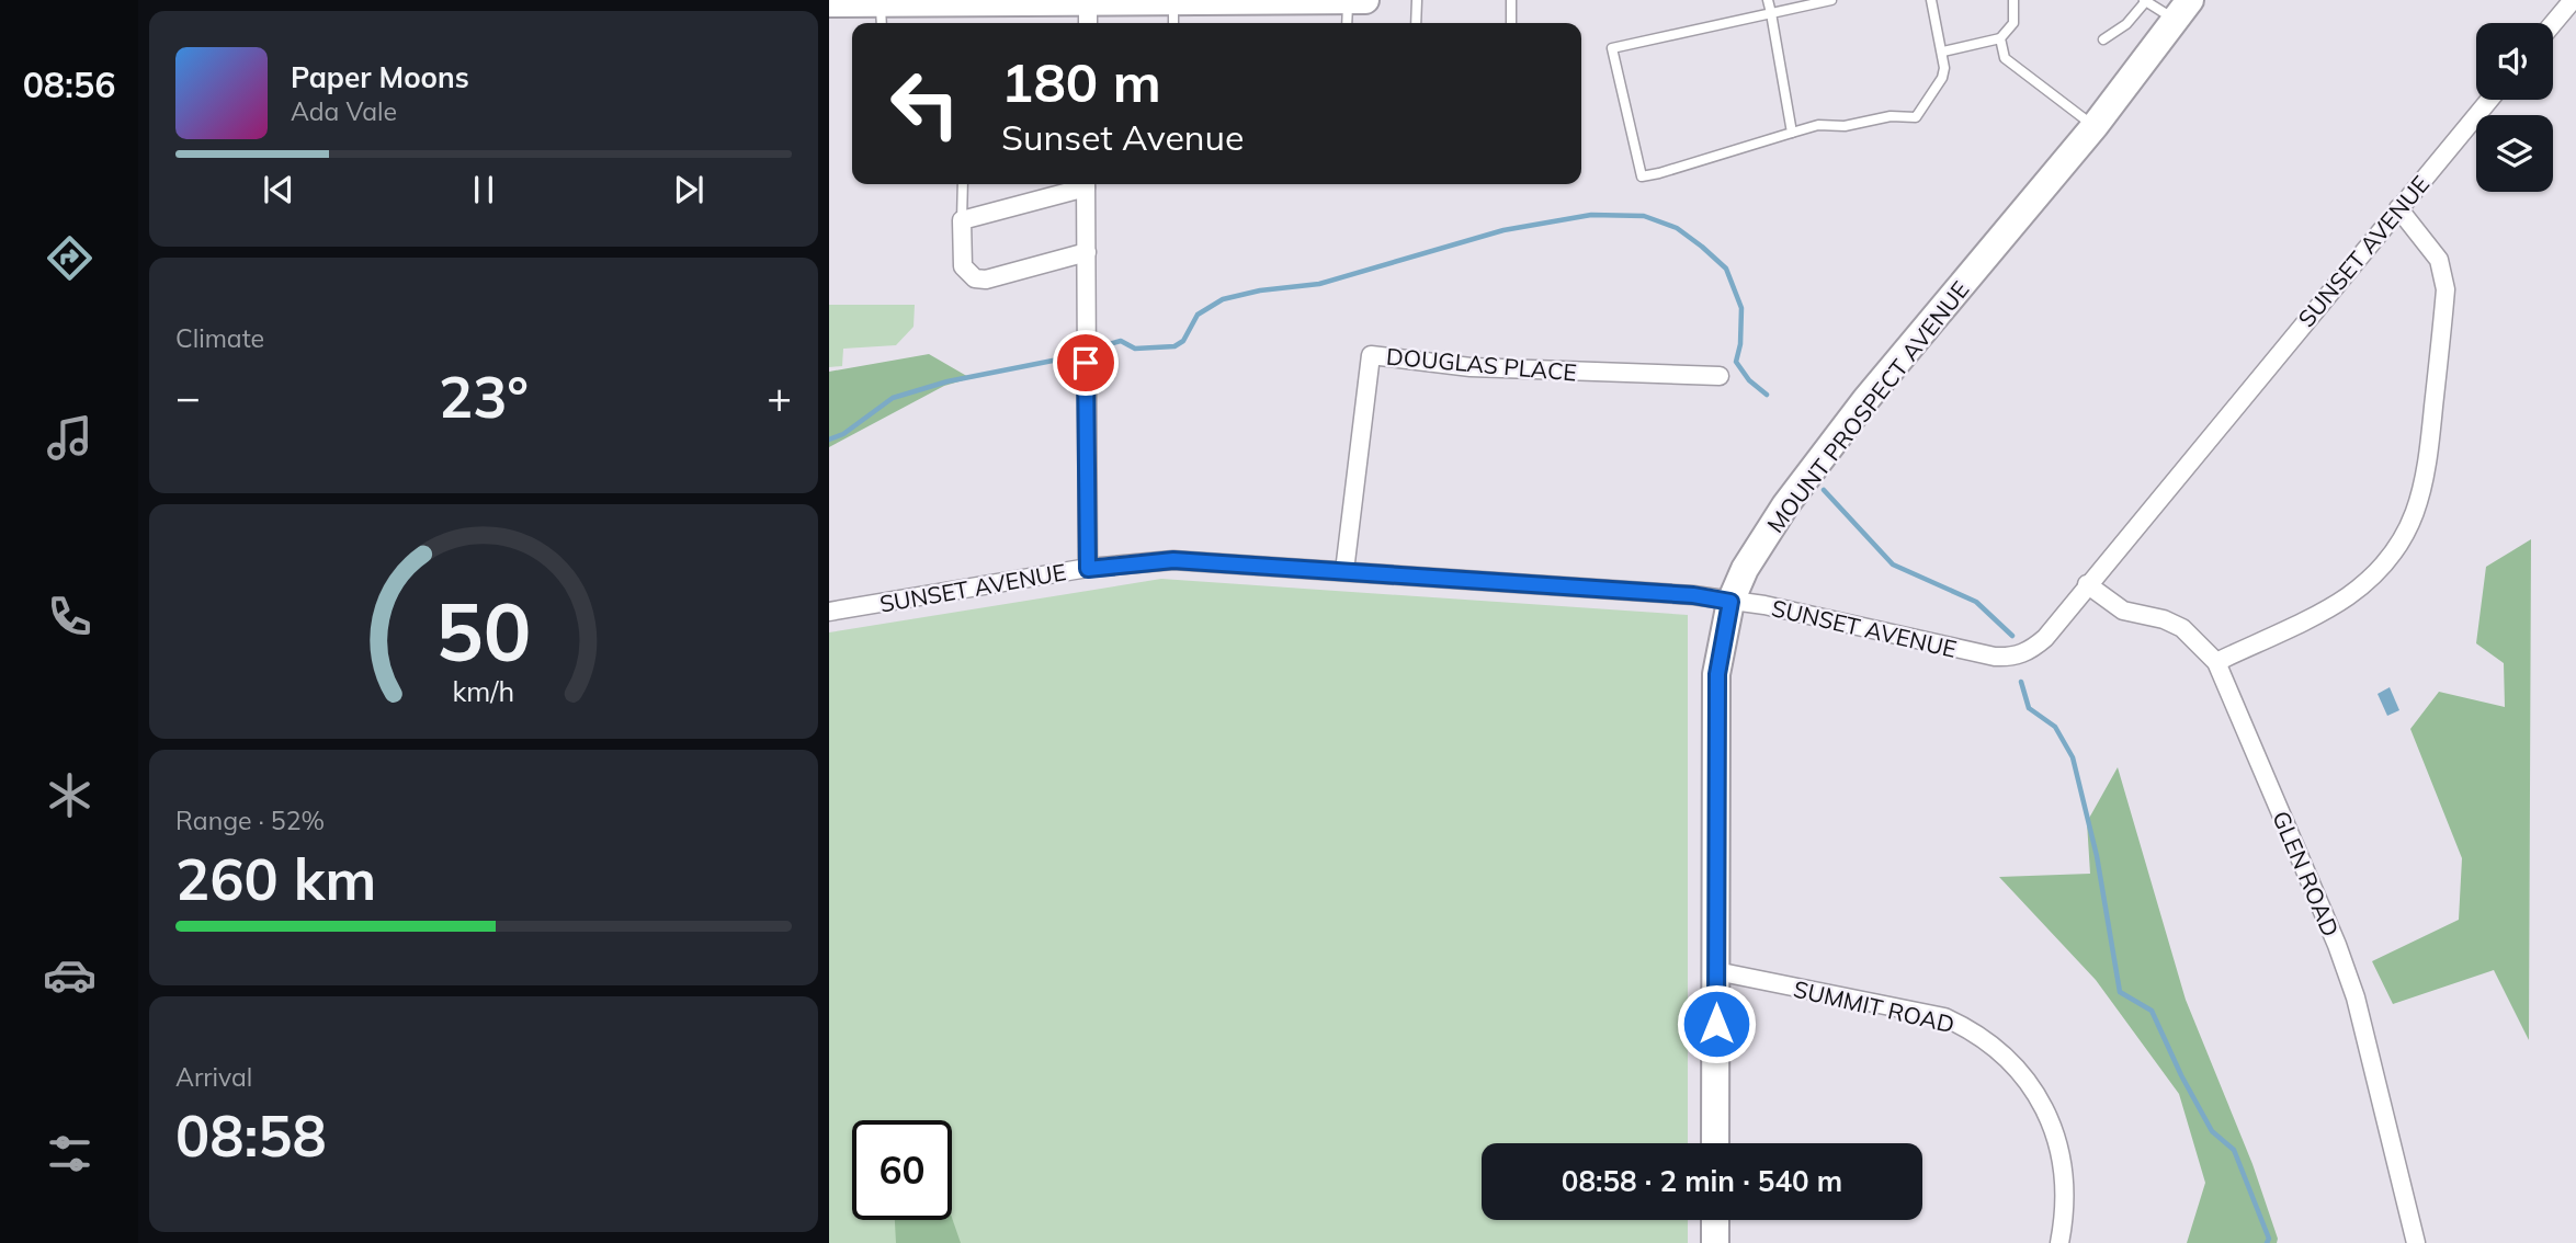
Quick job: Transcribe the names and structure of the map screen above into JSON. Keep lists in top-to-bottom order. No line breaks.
{"streets":{"main road":["MOUNT PROSPECT AVENUE"],"street":["SUNSET AVENUE","DOUGLAS PLACE","GLEN ROAD","SUMMIT ROAD"]},"crossings":[["SUNSET AVENUE","DOUGLAS PLACE"],["SUNSET AVENUE","MOUNT PROSPECT AVENUE"],["SUNSET AVENUE","GLEN ROAD"],["MOUNT PROSPECT AVENUE","SUMMIT ROAD"]],"page":{"tabs":"08:56","turn":["180 m","Sunset Avenue"],"song":["Paper Moons","Ada Vale"],"tile":["Climate",["Range · 52%","260 km"],["Arrival","08:58"]],"heat":["−","23°","+"],"limit":"60","trip":"08:58 · 2 min · 540 m","gauge":["50","km/h"]}}
